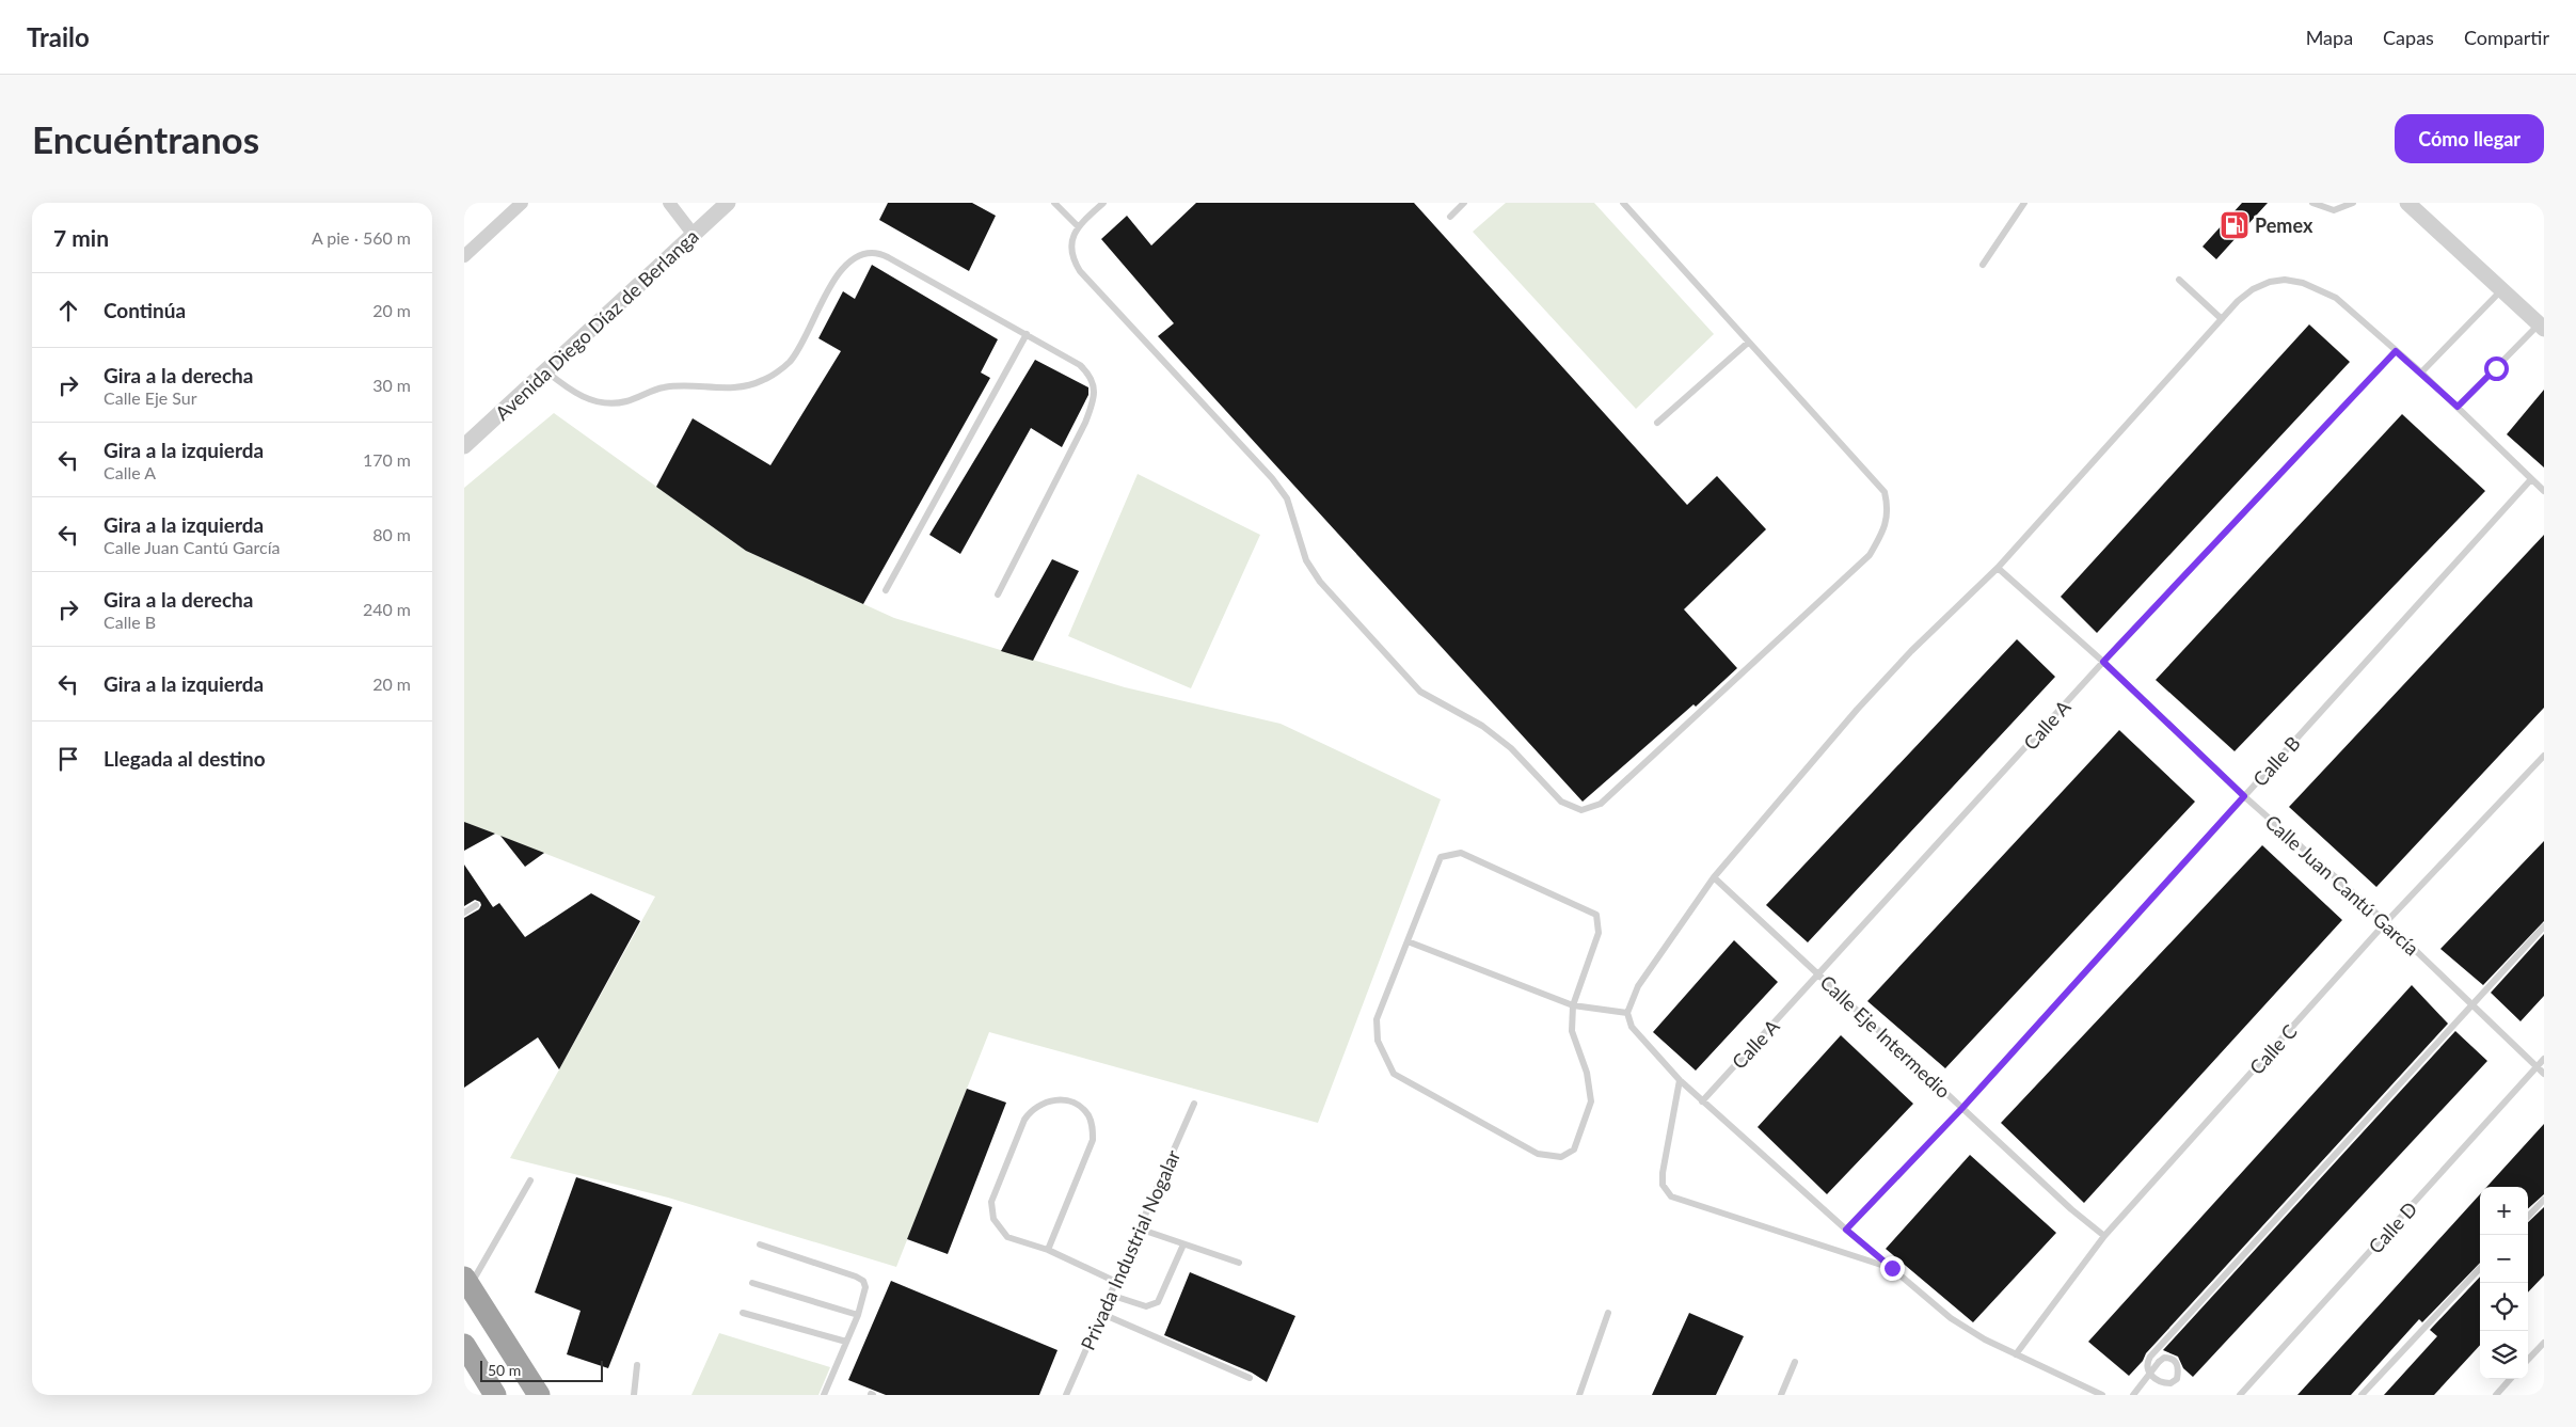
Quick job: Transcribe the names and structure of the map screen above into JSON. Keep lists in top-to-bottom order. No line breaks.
{"streets":{"street":["Avenida Diego Díaz de Berlanga"],"lane":["Calle A","Calle B","Calle Juan Cantú García","Calle Eje Intermedio","Calle C","Calle D","Privada Industrial Nogalar"]},"crossings":[["Calle A","Calle Juan Cantú García"],["Calle A","Calle Eje Intermedio"],["Calle B","Calle Juan Cantú García"],["Calle B","Calle Eje Intermedio"],["Calle Juan Cantú García","Calle C"],["Calle Juan Cantú García","Calle D"],["Calle Eje Intermedio","Calle C"]],"places":{"fuel station":["Pemex"]},"scale_bar":"50 m","page":{"header":"Trailo","nav":["Mapa","Capas","Compartir"],"buttons":"Cómo llegar","title":"Encuéntranos","heading":["7 min","A pie · 560 m"],"list":[["Continúa","20 m"],["Gira a la derecha","Calle Eje Sur","30 m"],["Gira a la izquierda","Calle A","170 m"],["Gira a la izquierda","Calle Juan Cantú García","80 m"],["Gira a la derecha","Calle B","240 m"],["Gira a la izquierda","20 m"],"Llegada al destino"],"map_buttons":["+","−"],"scale":"50 m"}}
